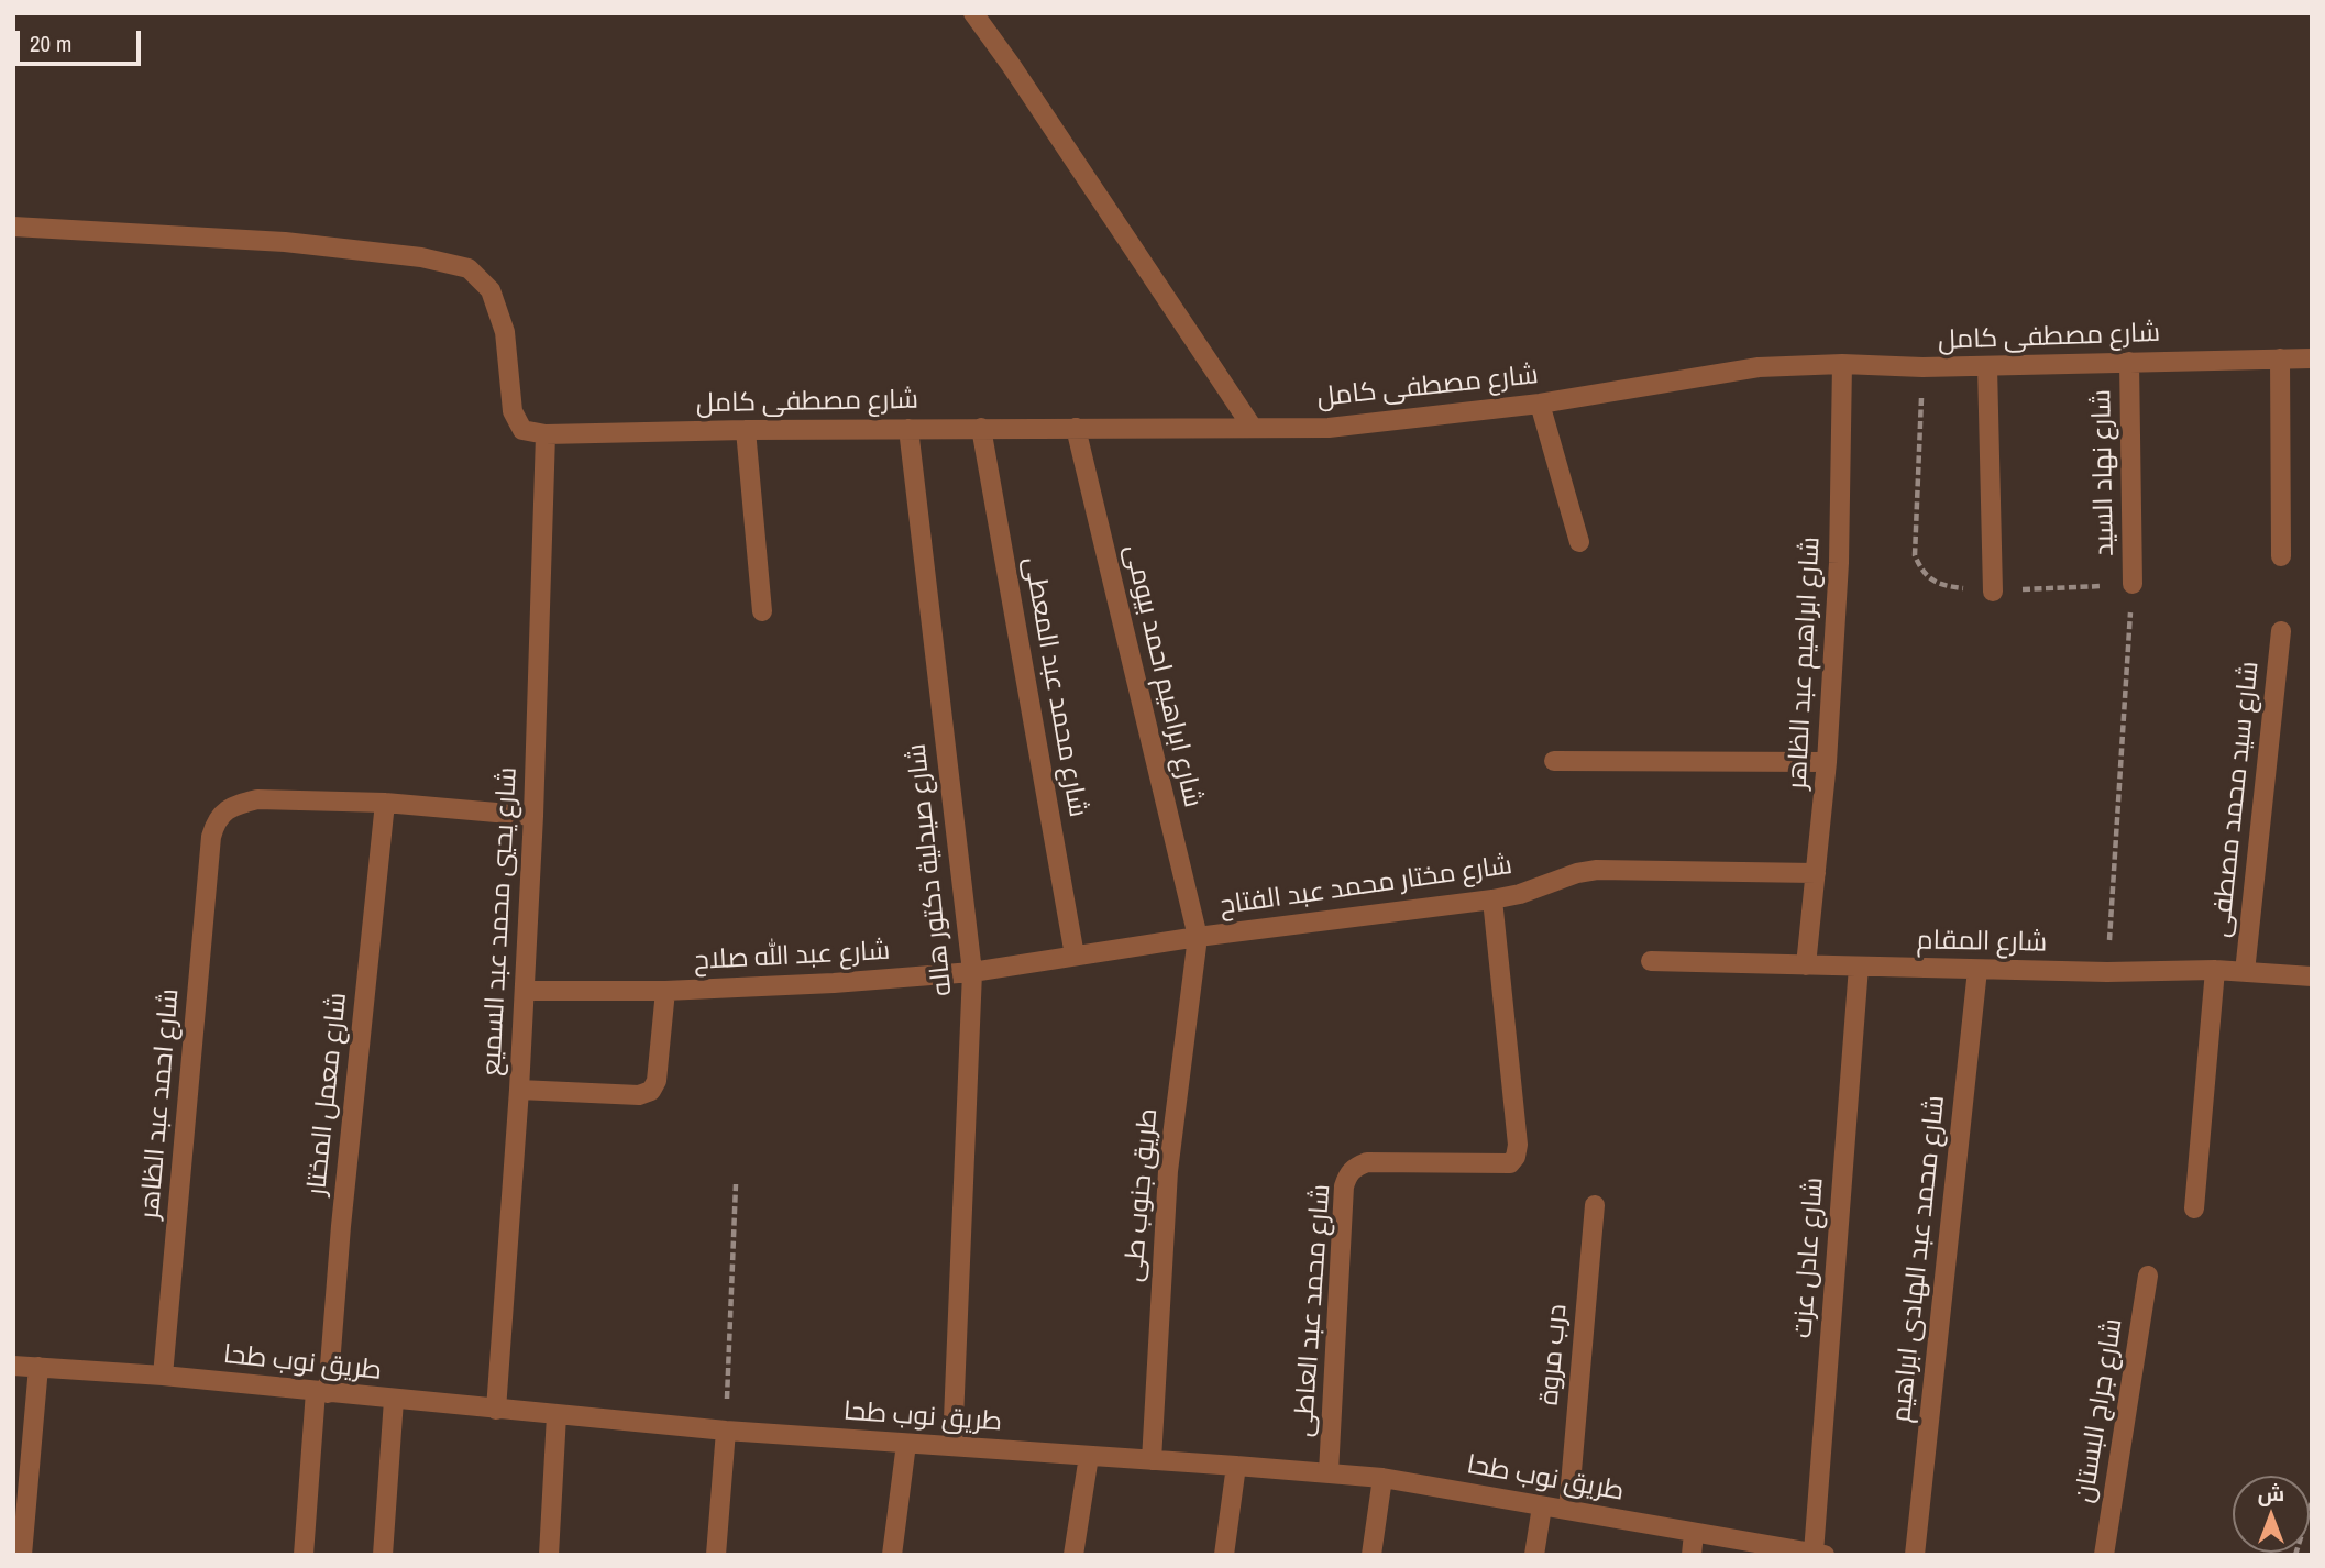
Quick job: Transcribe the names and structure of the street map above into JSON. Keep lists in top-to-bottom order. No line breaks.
{"streets":{"street":["شارع مصطفى كامل","شارع نهاد السيد","شارع ابراهيم عبد الظاهر","شارع ابراهيم احمد بيومى","شارع محمد عبد المعطى","شارع سيد محمد مصطفى","شارع صيدلية دكتور هاله","شارع مختار محمد عبد الفتاح","شارع يحيي محمد عبد السميع","شارع المقام","شارع عبد الله صلاح","شارع معمل المختار","شارع احمد عبد الظاهر","طريق جنوب طى","شارع عادل عزت","شارع محمد عبد الهادى ابراهيم","شارع محمد عبد العاطى","درب مروة","طريق نوب طحا","شارع جراج البستان"]},"crossings":[["شارع مصطفى كامل","شارع نهاد السيد"],["شارع مصطفى كامل","شارع ابراهيم عبد الظاهر"],["شارع مصطفى كامل","شارع ابراهيم احمد بيومى"],["شارع مصطفى كامل","شارع محمد عبد المعطى"],["شارع مصطفى كامل","شارع صيدلية دكتور هاله"],["شارع مصطفى كامل","شارع يحيي محمد عبد السميع"],["شارع ابراهيم عبد الظاهر","شارع مختار محمد عبد الفتاح"],["شارع ابراهيم عبد الظاهر","شارع المقام"],["شارع ابراهيم احمد بيومى","شارع مختار محمد عبد الفتاح"],["شارع ابراهيم احمد بيومى","شارع عبد الله صلاح"],["شارع ابراهيم احمد بيومى","طريق جنوب طى"],["شارع محمد عبد المعطى","شارع عبد الله صلاح"],["شارع سيد محمد مصطفى","شارع المقام"],["شارع صيدلية دكتور هاله","شارع عبد الله صلاح"],["شارع صيدلية دكتور هاله","طريق نوب طحا"],["شارع مختار محمد عبد الفتاح","شارع عبد الله صلاح"],["شارع مختار محمد عبد الفتاح","طريق جنوب طى"],["شارع مختار محمد عبد الفتاح","شارع محمد عبد العاطى"],["شارع يحيي محمد عبد السميع","شارع عبد الله صلاح"],["شارع يحيي محمد عبد السميع","طريق نوب طحا"],["شارع المقام","شارع عادل عزت"],["شارع المقام","شارع محمد عبد الهادى ابراهيم"],["شارع عبد الله صلاح","طريق جنوب طى"],["شارع معمل المختار","شارع احمد عبد الظاهر"],["شارع معمل المختار","طريق نوب طحا"],["شارع احمد عبد الظاهر","طريق نوب طحا"],["طريق جنوب طى","طريق نوب طحا"],["شارع عادل عزت","طريق نوب طحا"],["شارع محمد عبد العاطى","طريق نوب طحا"],["درب مروة","طريق نوب طحا"]],"scale_bar":"20 m","north":"top"}
